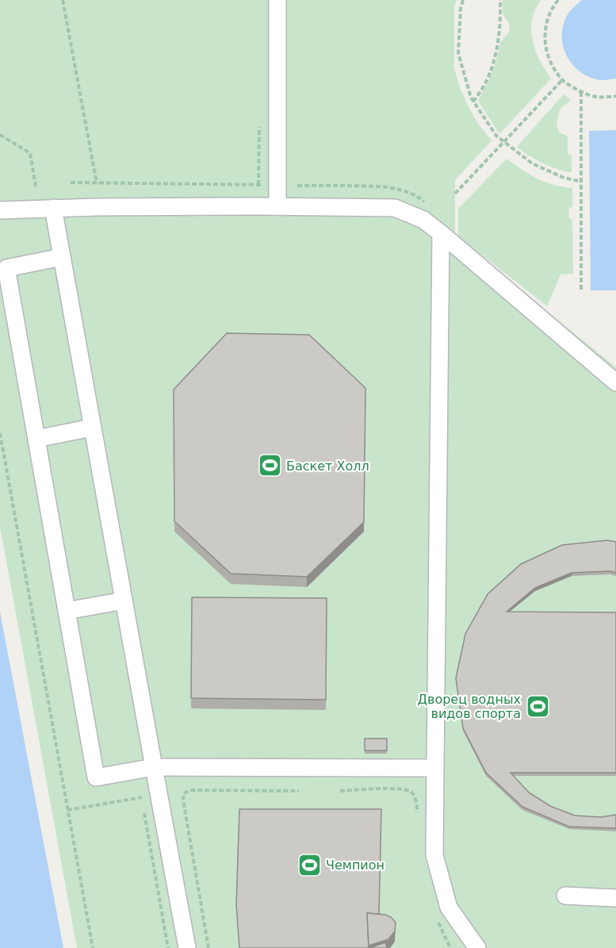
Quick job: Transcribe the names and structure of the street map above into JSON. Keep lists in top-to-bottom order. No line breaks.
{"places":{"sports":["Баскет Холл","Дворец водных видов спорта","Чемпион"]}}
